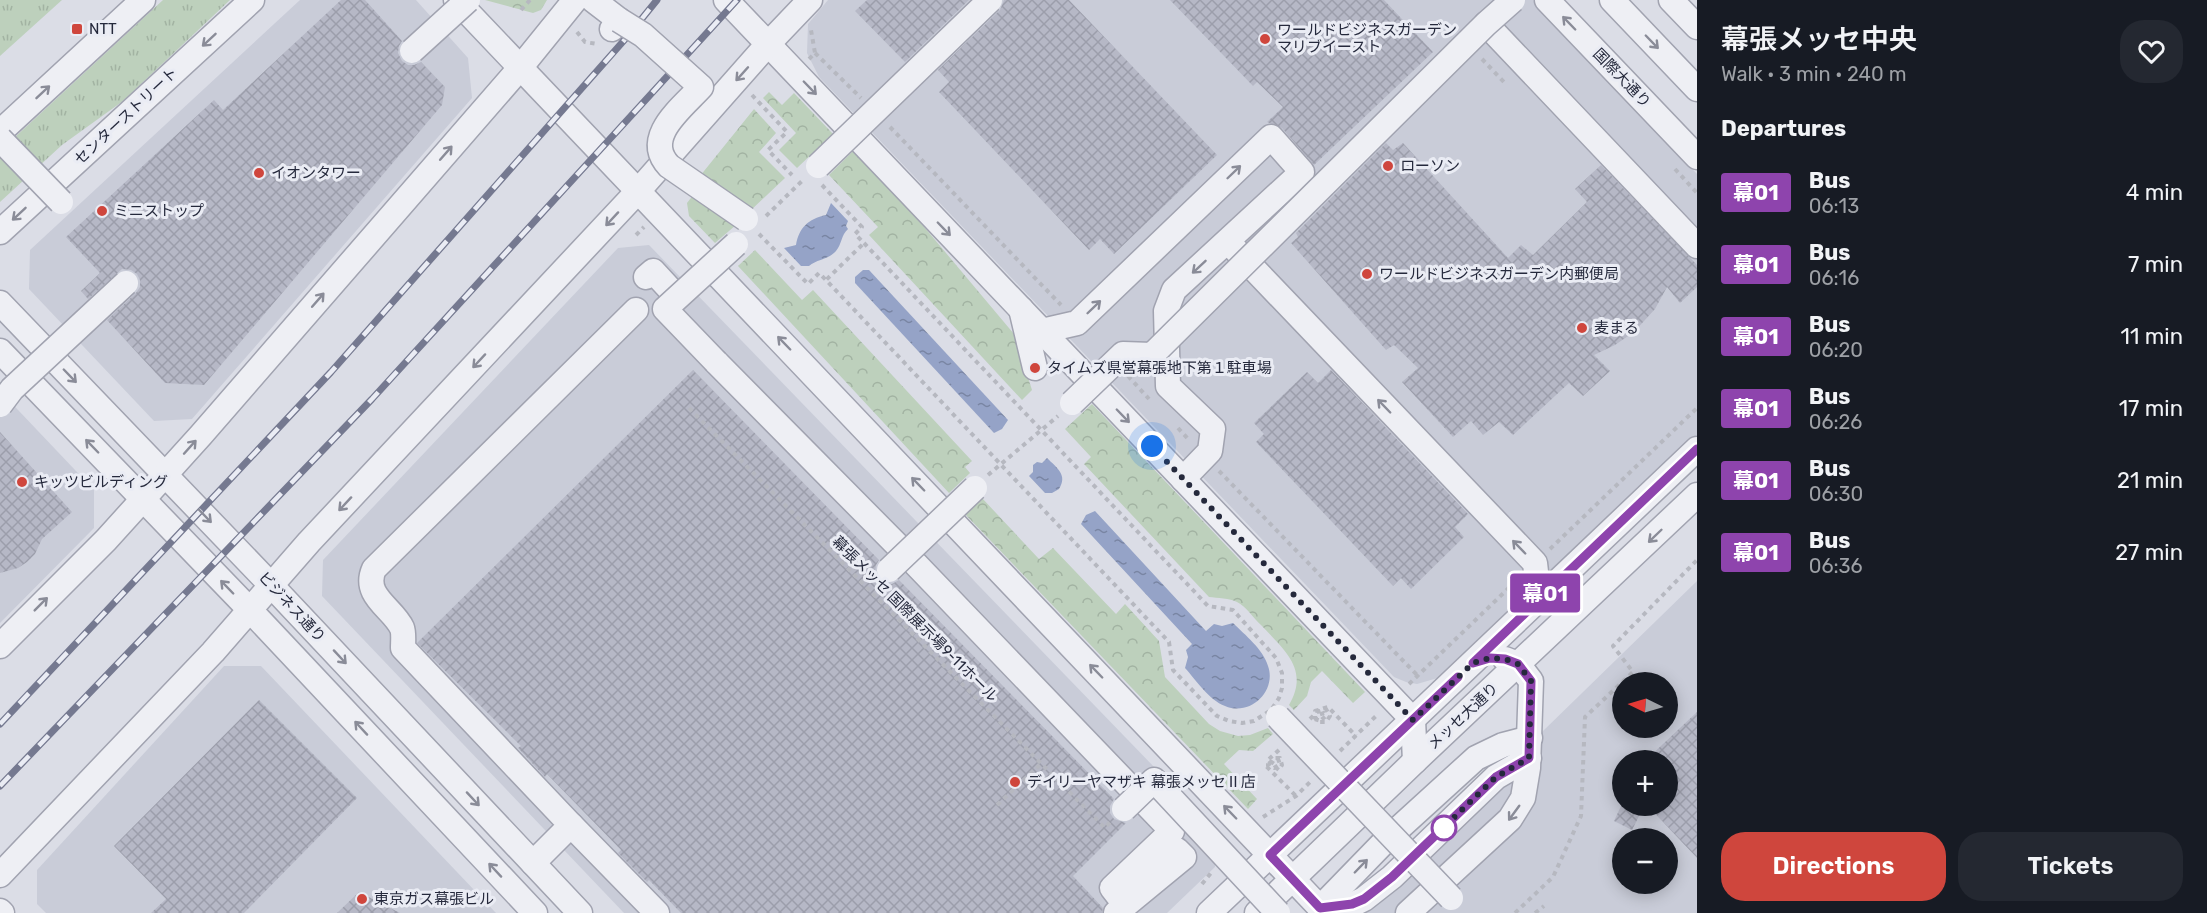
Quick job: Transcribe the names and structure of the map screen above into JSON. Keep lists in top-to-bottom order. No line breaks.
{"streets":{"street":["国際大通り","センターストリート","ビジネス通り","メッセ大通り"],"path":["幕張メッセ 国際展示場9-11ホール"]},"places":{"transit":["NTT"],"other":["ワールドビジネスガーデン マリブイースト","ローソン","イオンタワー","ミニストップ","ワールドビジネスガーデン内郵便局","麦まる","タイムズ県営幕張地下第１駐車場","キッツビルディング","デイリーヤマザキ 幕張メッセⅡ店","東京ガス幕張ビル"]},"lines":["bus line 幕01"],"north":"left","page":{"on_map":"幕01","heading":[["幕張メッセ中央","Walk · 3 min · 240 m"],"Departures"],"list":[{"mark":"幕01","name":"Bus","note":"06:13","value":"4 min"},{"mark":"幕01","name":"Bus","note":"06:16","value":"7 min"},{"mark":"幕01","name":"Bus","note":"06:20","value":"11 min"},{"mark":"幕01","name":"Bus","note":"06:26","value":"17 min"},{"mark":"幕01","name":"Bus","note":"06:30","value":"21 min"},{"mark":"幕01","name":"Bus","note":"06:36","value":"27 min"}],"map_buttons":["+","−"],"buttons":["Directions","Tickets"]}}
